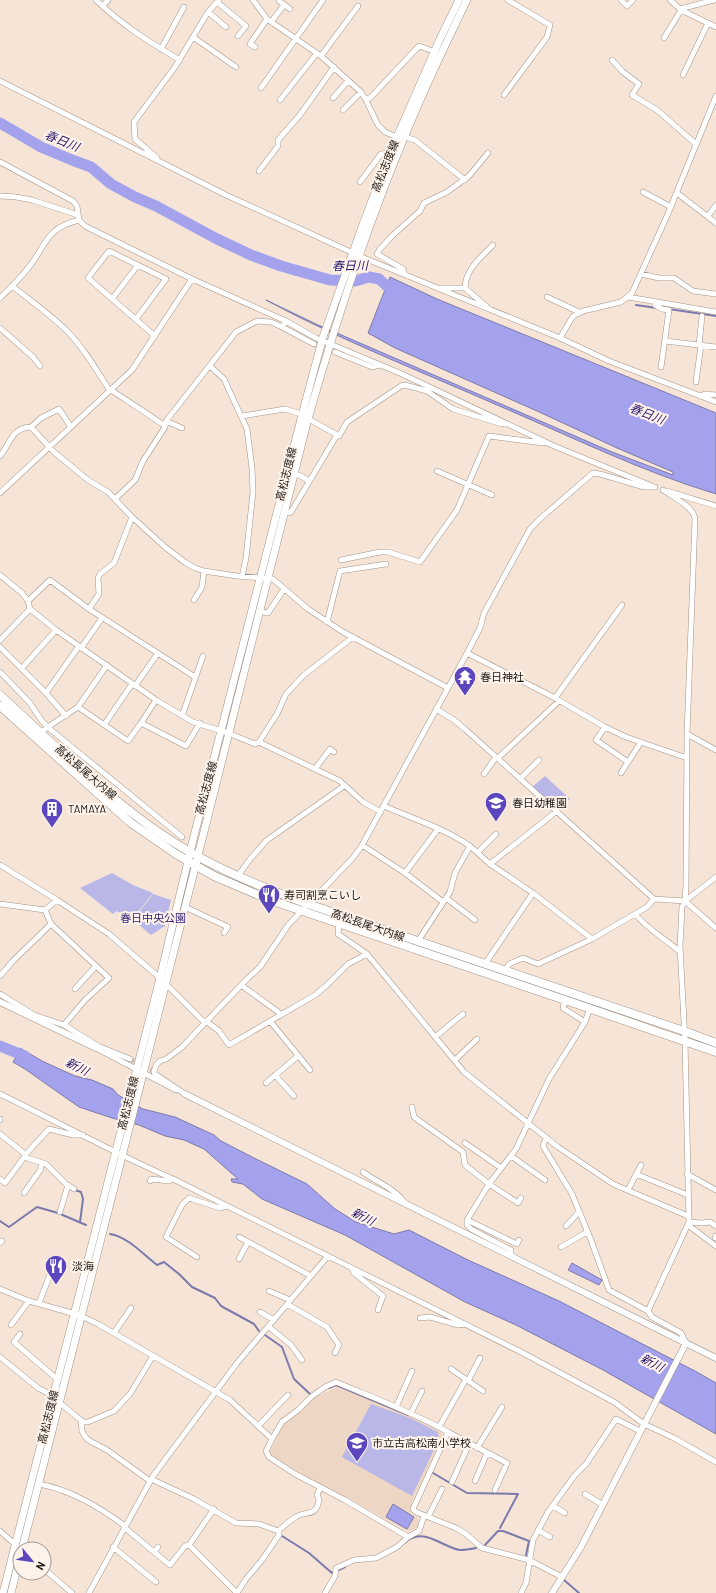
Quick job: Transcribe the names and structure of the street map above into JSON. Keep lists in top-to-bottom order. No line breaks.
{"streets":{"main road":["高松志度線","高松長尾大内線"]},"crossings":[["高松志度線","高松長尾大内線"]],"water":["春日川","新川"],"parks":["春日中央公園"],"places":{"temple":["春日神社"],"school or university":["春日幼稚園","市立古高松南小学校"],"building":["TAMAYA"],"restaurant":["寿司割烹こいし","淡海"]},"north":"bottom right"}
